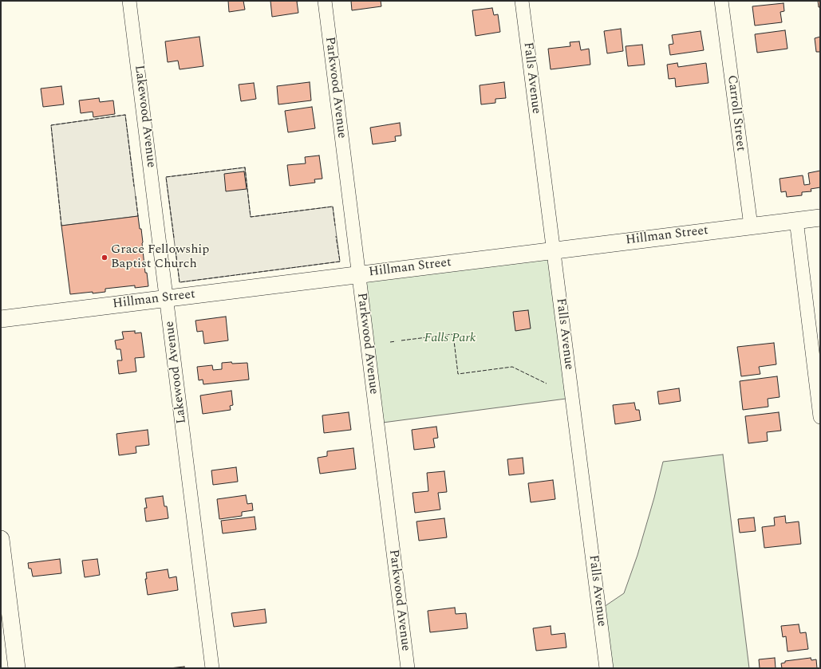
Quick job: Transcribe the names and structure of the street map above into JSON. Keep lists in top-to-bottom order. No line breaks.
{"streets":{"street":["Falls Avenue","Parkwood Avenue","Carroll Street","Lakewood Avenue","Hillman Street"]},"crossings":[["Falls Avenue","Hillman Street"],["Parkwood Avenue","Hillman Street"],["Carroll Street","Hillman Street"],["Lakewood Avenue","Hillman Street"]],"parks":["Falls Park"],"places":["Grace Fellowship Baptist Church"]}
